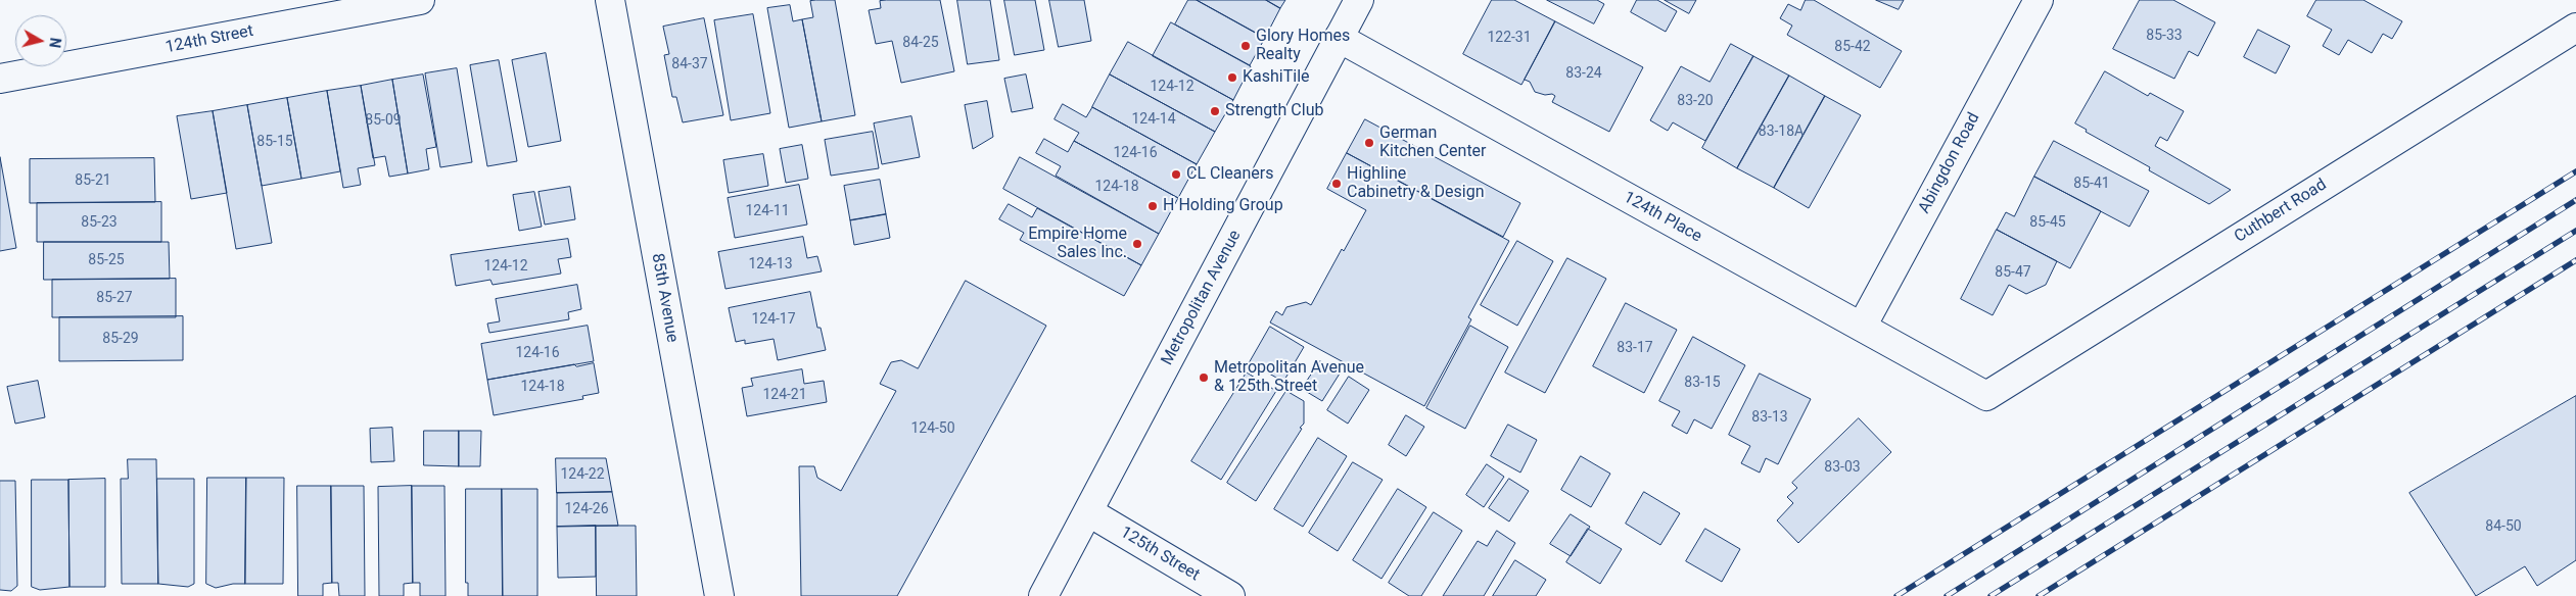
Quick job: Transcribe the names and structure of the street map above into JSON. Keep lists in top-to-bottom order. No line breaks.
{"streets":{"street":["124th Street","Abingdon Road","Cuthbert Road","124th Place","85th Avenue","Metropolitan Avenue","125th Street"]},"crossings":[["Abingdon Road","124th Place"],["Cuthbert Road","124th Place"],["124th Place","Metropolitan Avenue"],["Metropolitan Avenue","125th Street"]],"places":["Glory Homes Realty","KashiTile","Strength Club","German Kitchen Center","CL Cleaners","Highline Cabinetry & Design","H Holding Group","Empire Home Sales Inc.","Metropolitan Avenue & 125th Street"],"house_numbers":["85-33","122-31","84-25","85-42","84-37","83-24","124-12","83-20","124-14","85-09","83-18A","85-15","124-16","85-21","85-41","124-18","124-11","85-23","85-45","85-25","124-13","124-12","85-47","85-27","124-17","85-29","83-17","124-16","83-15","124-18","124-21","83-13","124-50","83-03","124-22","124-26","84-50"],"north":"right"}
